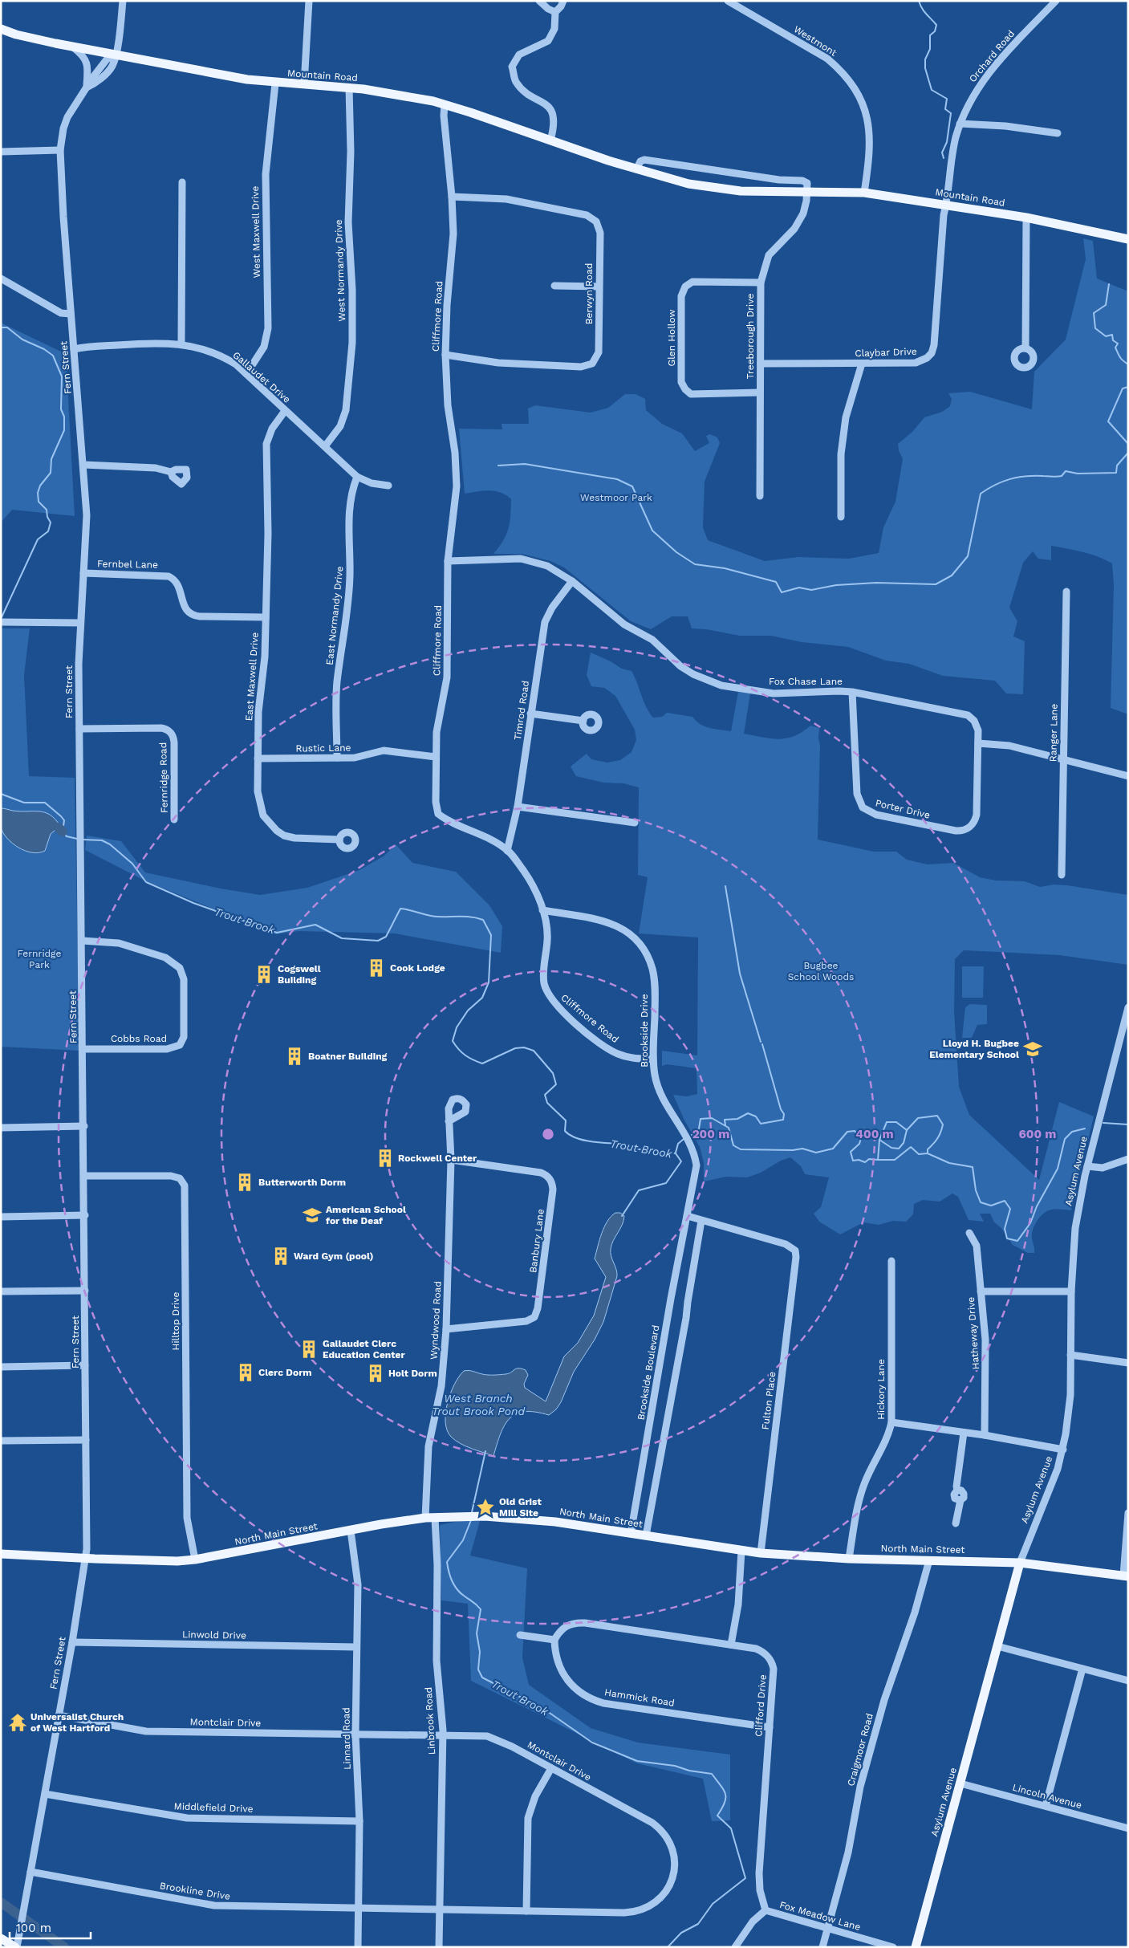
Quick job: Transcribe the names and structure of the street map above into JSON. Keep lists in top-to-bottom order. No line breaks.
{"streets":{"main road":["Mountain Road","Asylum Avenue","North Main Street"],"street":["Westmont","Orchard Road","West Maxwell Drive","West Normandy Drive","Berwyn Road","Cliffmore Road","Treeborough Drive","Glen Hollow","Claybar Drive","Fern Street","Gallaudet Drive","Fernbel Lane","East Normandy Drive","East Maxwell Drive","Fox Chase Lane","Timrod Road","Ranger Lane","Rustic Lane","Fernridge Road","Porter Drive","Brookside Drive","Cobbs Road","Banbury Lane","Wyndwood Road","Hilltop Drive","Hatheway Drive","Brookside Boulevard","Hickory Lane","Fulton Place","Linwold Drive","Hammick Road","Clifford Drive","Linbrook Road","Montclair Drive","Linnard Road","Craigmoor Road","Lincoln Avenue","Middlefield Drive","Brookline Drive","Fox Meadow Lane"]},"crossings":[["Westmont","Mountain Road"],["Orchard Road","Mountain Road"],["Orchard Road","Claybar Drive"],["Mountain Road","West Maxwell Drive"],["Mountain Road","West Normandy Drive"],["Mountain Road","Cliffmore Road"],["Mountain Road","Treeborough Drive"],["Mountain Road","Claybar Drive"],["Mountain Road","Fern Street"],["West Maxwell Drive","Gallaudet Drive"],["West Normandy Drive","Gallaudet Drive"],["Berwyn Road","Cliffmore Road"],["Cliffmore Road","Fox Chase Lane"],["Cliffmore Road","Timrod Road"],["Cliffmore Road","Rustic Lane"],["Cliffmore Road","Brookside Drive"],["Treeborough Drive","Glen Hollow"],["Treeborough Drive","Claybar Drive"],["Fern Street","Gallaudet Drive"],["Fern Street","Fernbel Lane"],["Fern Street","Fernridge Road"],["Fern Street","Cobbs Road"],["Fern Street","Hilltop Drive"],["Fern Street","North Main Street"],["Fern Street","Linwold Drive"],["Fern Street","Montclair Drive"],["Fern Street","Middlefield Drive"],["Fern Street","Brookline Drive"],["Gallaudet Drive","East Normandy Drive"],["Gallaudet Drive","East Maxwell Drive"],["Fernbel Lane","East Maxwell Drive"],["East Normandy Drive","Rustic Lane"],["East Maxwell Drive","Rustic Lane"],["Fox Chase Lane","Timrod Road"],["Fox Chase Lane","Porter Drive"],["Brookside Drive","Brookside Boulevard"],["Asylum Avenue","North Main Street"],["Asylum Avenue","Lincoln Avenue"],["Banbury Lane","Wyndwood Road"],["Wyndwood Road","North Main Street"],["Hilltop Drive","North Main Street"],["Brookside Boulevard","North Main Street"],["Hickory Lane","North Main Street"],["Fulton Place","North Main Street"],["North Main Street","Linbrook Road"],["North Main Street","Linnard Road"],["North Main Street","Craigmoor Road"],["Linwold Drive","Linnard Road"],["Hammick Road","Clifford Drive"],["Clifford Drive","Fox Meadow Lane"],["Linbrook Road","Montclair Drive"],["Montclair Drive","Linnard Road"],["Montclair Drive","Brookline Drive"],["Linnard Road","Middlefield Drive"],["Linnard Road","Brookline Drive"],["Craigmoor Road","Fox Meadow Lane"]],"water":["Trout Brook","West Branch Trout Brook Pond"],"parks":["Westmoor Park","Fernridge Park","Bugbee School Woods"],"places":{"building":["Cook Lodge","Cogswell Building","Boatner Building","Rockwell Center","Butterworth Dorm","Ward Gym (pool)","Gallaudet Clerc Education Center","Clerc Dorm","Holt Dorm"],"school or university":["Lloyd H. Bugbee Elementary School","American School for the Deaf"],"place":["Old Grist Mill Site"],"temple":["Universalist Church of West Hartford"]},"scale_bar":"100 m","rings":["200 m","400 m","600 m"]}
